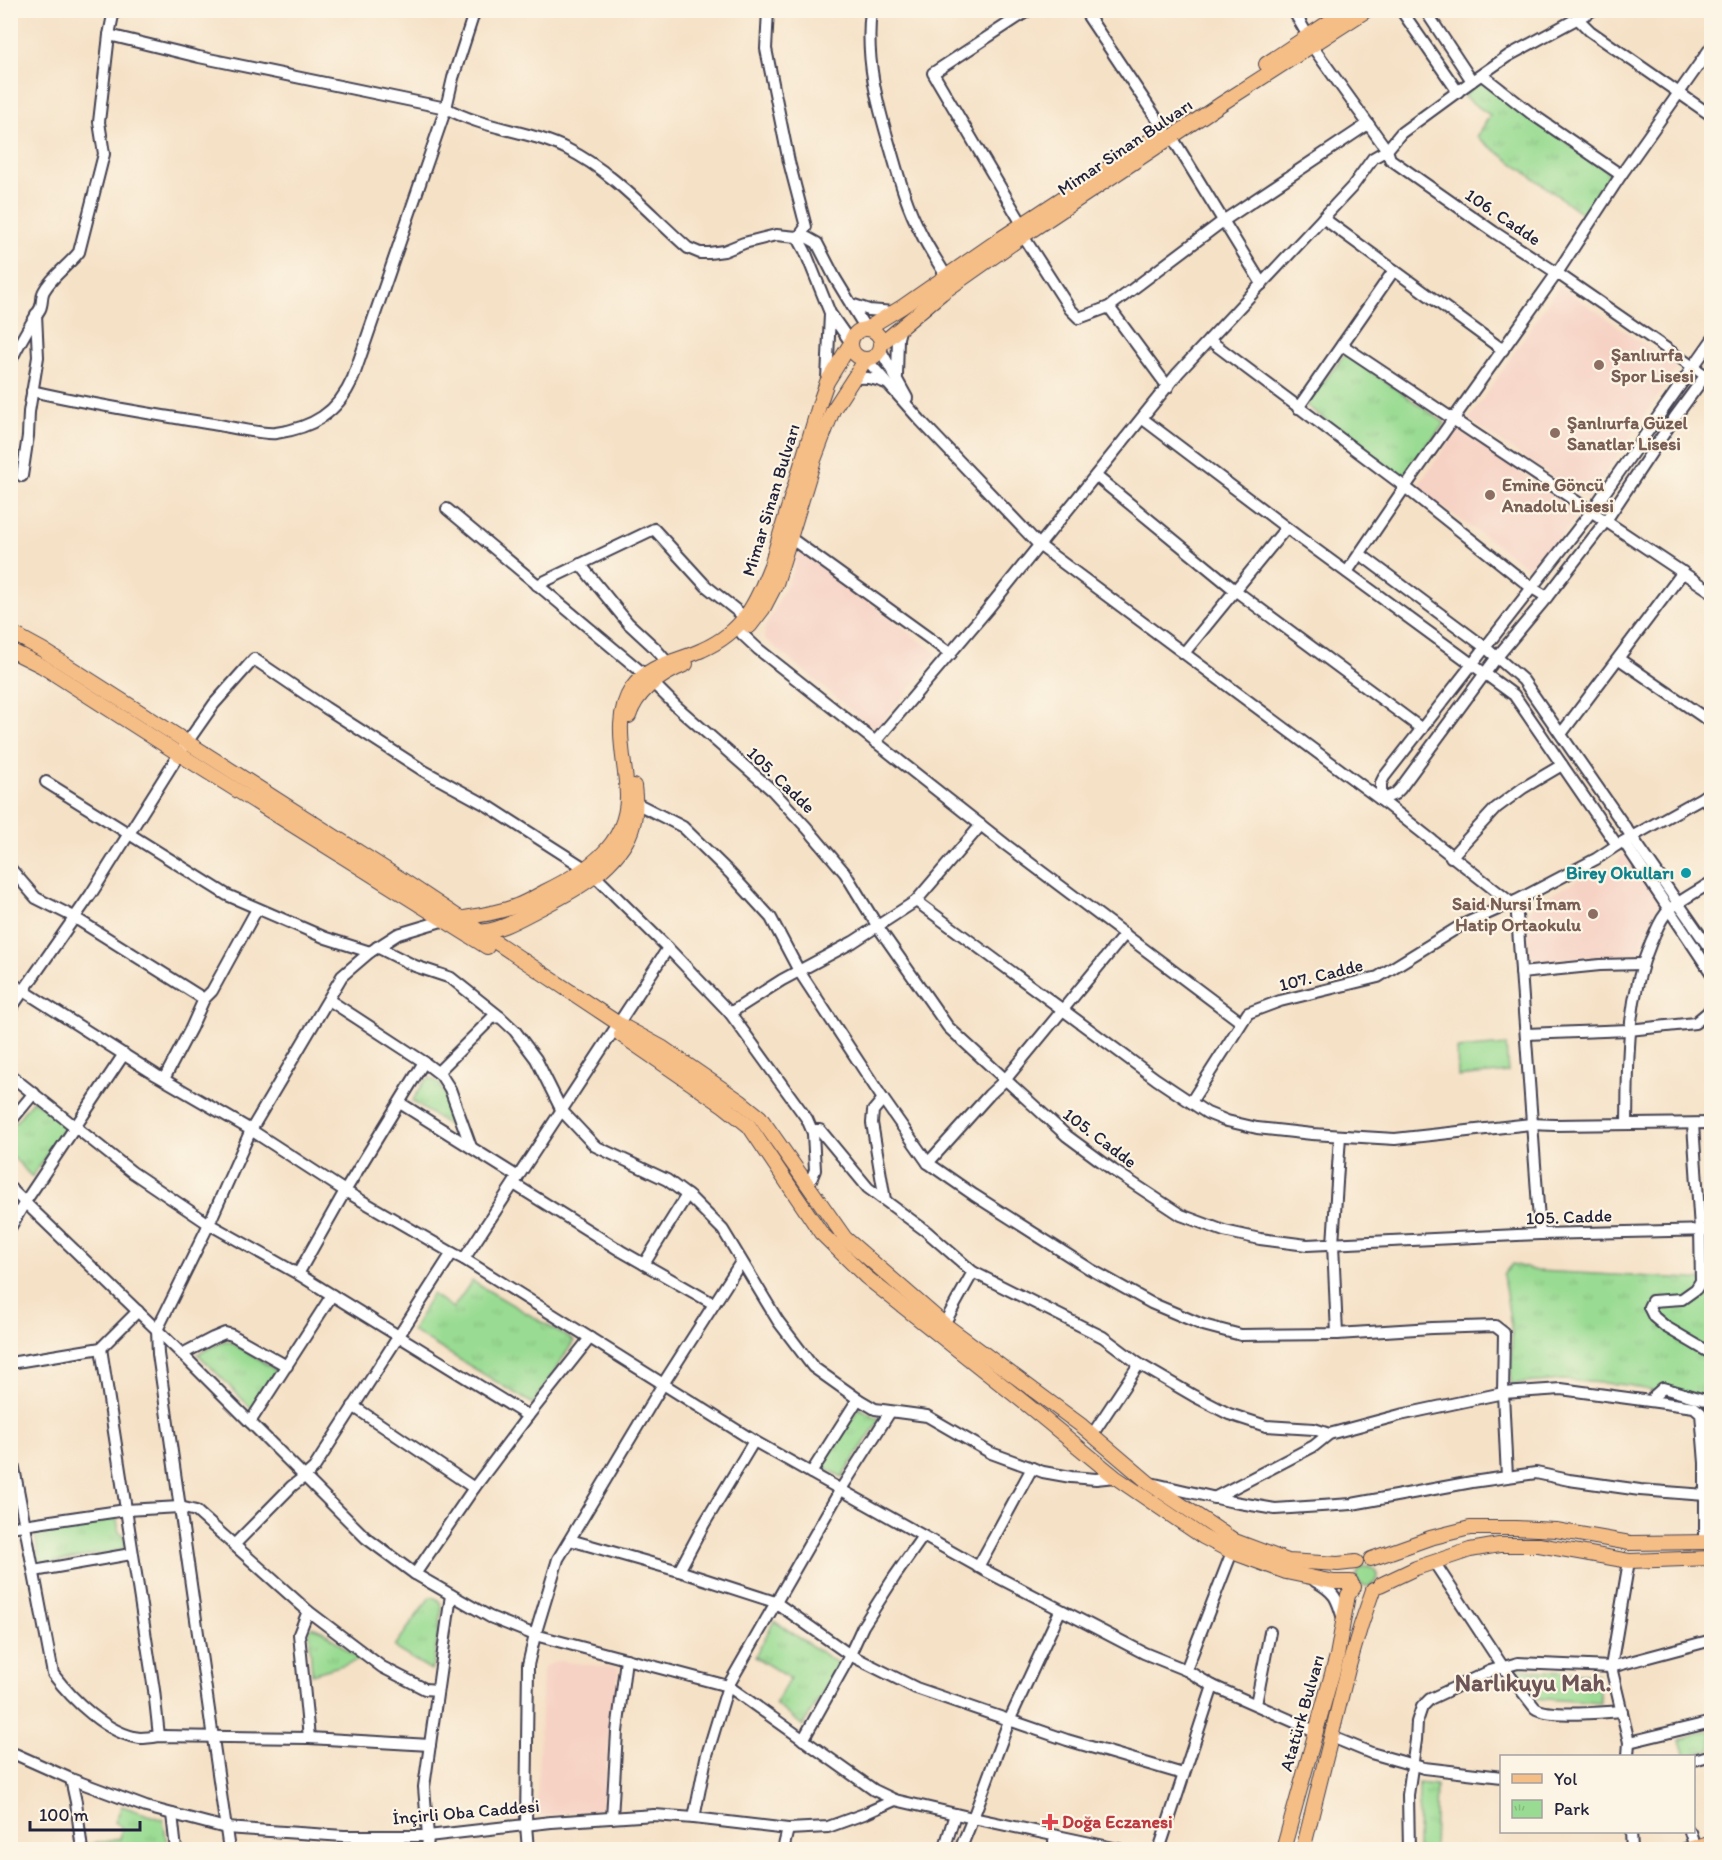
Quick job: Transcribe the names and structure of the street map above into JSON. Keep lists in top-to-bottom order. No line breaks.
{"streets":{"main road":["Mimar Sinan Bulvarı","Atatürk Bulvarı"],"street":["106. Cadde","105. Cadde","107. Cadde","İnçirli Oba Caddesi"]},"crossings":[["Mimar Sinan Bulvarı","106. Cadde"],["Mimar Sinan Bulvarı","105. Cadde"]],"districts":["Narlıkuyu Mah."],"places":{"other":["Şanlıurfa Spor Lisesi","Şanlıurfa Güzel Sanatlar Lisesi","Emine Göncü Anadolu Lisesi","Birey Okulları","Said Nursi İmam Hatip Ortaokulu"],"health":["Doğa Eczanesi"]},"legend":["Yol","Park"],"scale_bar":"100 m"}
